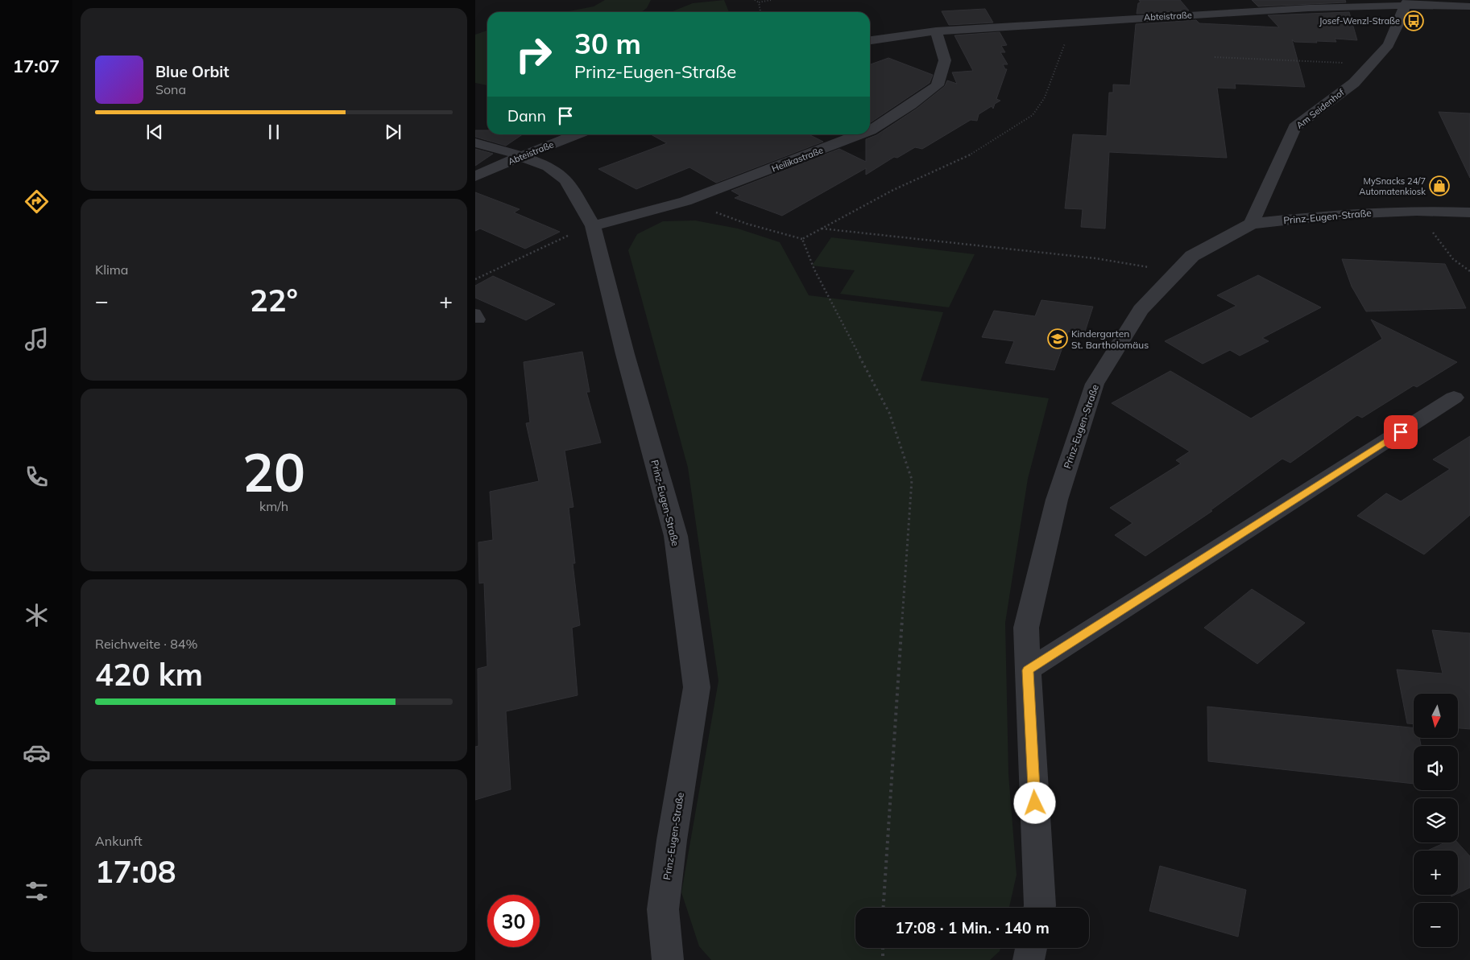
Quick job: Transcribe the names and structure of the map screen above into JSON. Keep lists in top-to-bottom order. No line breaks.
{"streets":{"street":["Abteistraße","Am Seidenhof","Heilikastraße","Prinz-Eugen-Straße"]},"crossings":[["Abteistraße","Am Seidenhof"],["Abteistraße","Heilikastraße"],["Abteistraße","Prinz-Eugen-Straße"],["Am Seidenhof","Prinz-Eugen-Straße"],["Heilikastraße","Prinz-Eugen-Straße"]],"places":{"bus stop":["Josef-Wenzl-Straße"],"shop":["MySnacks 24/7 Automatenkiosk"],"school or university":["Kindergarten St. Bartholomäus"]},"north":"bottom","page":{"tabs":"17:07","turn":["30 m","Prinz-Eugen-Straße"],"song":["Blue Orbit","Sona"],"then":"Dann","tile":["Klima",["20","km/h"],["Reichweite · 84%","420 km"],["Ankunft","17:08"]],"heat":["−","22°","+"],"map_buttons":["+","−"],"limit":"30","trip":"17:08 · 1 Min. · 140 m"}}
